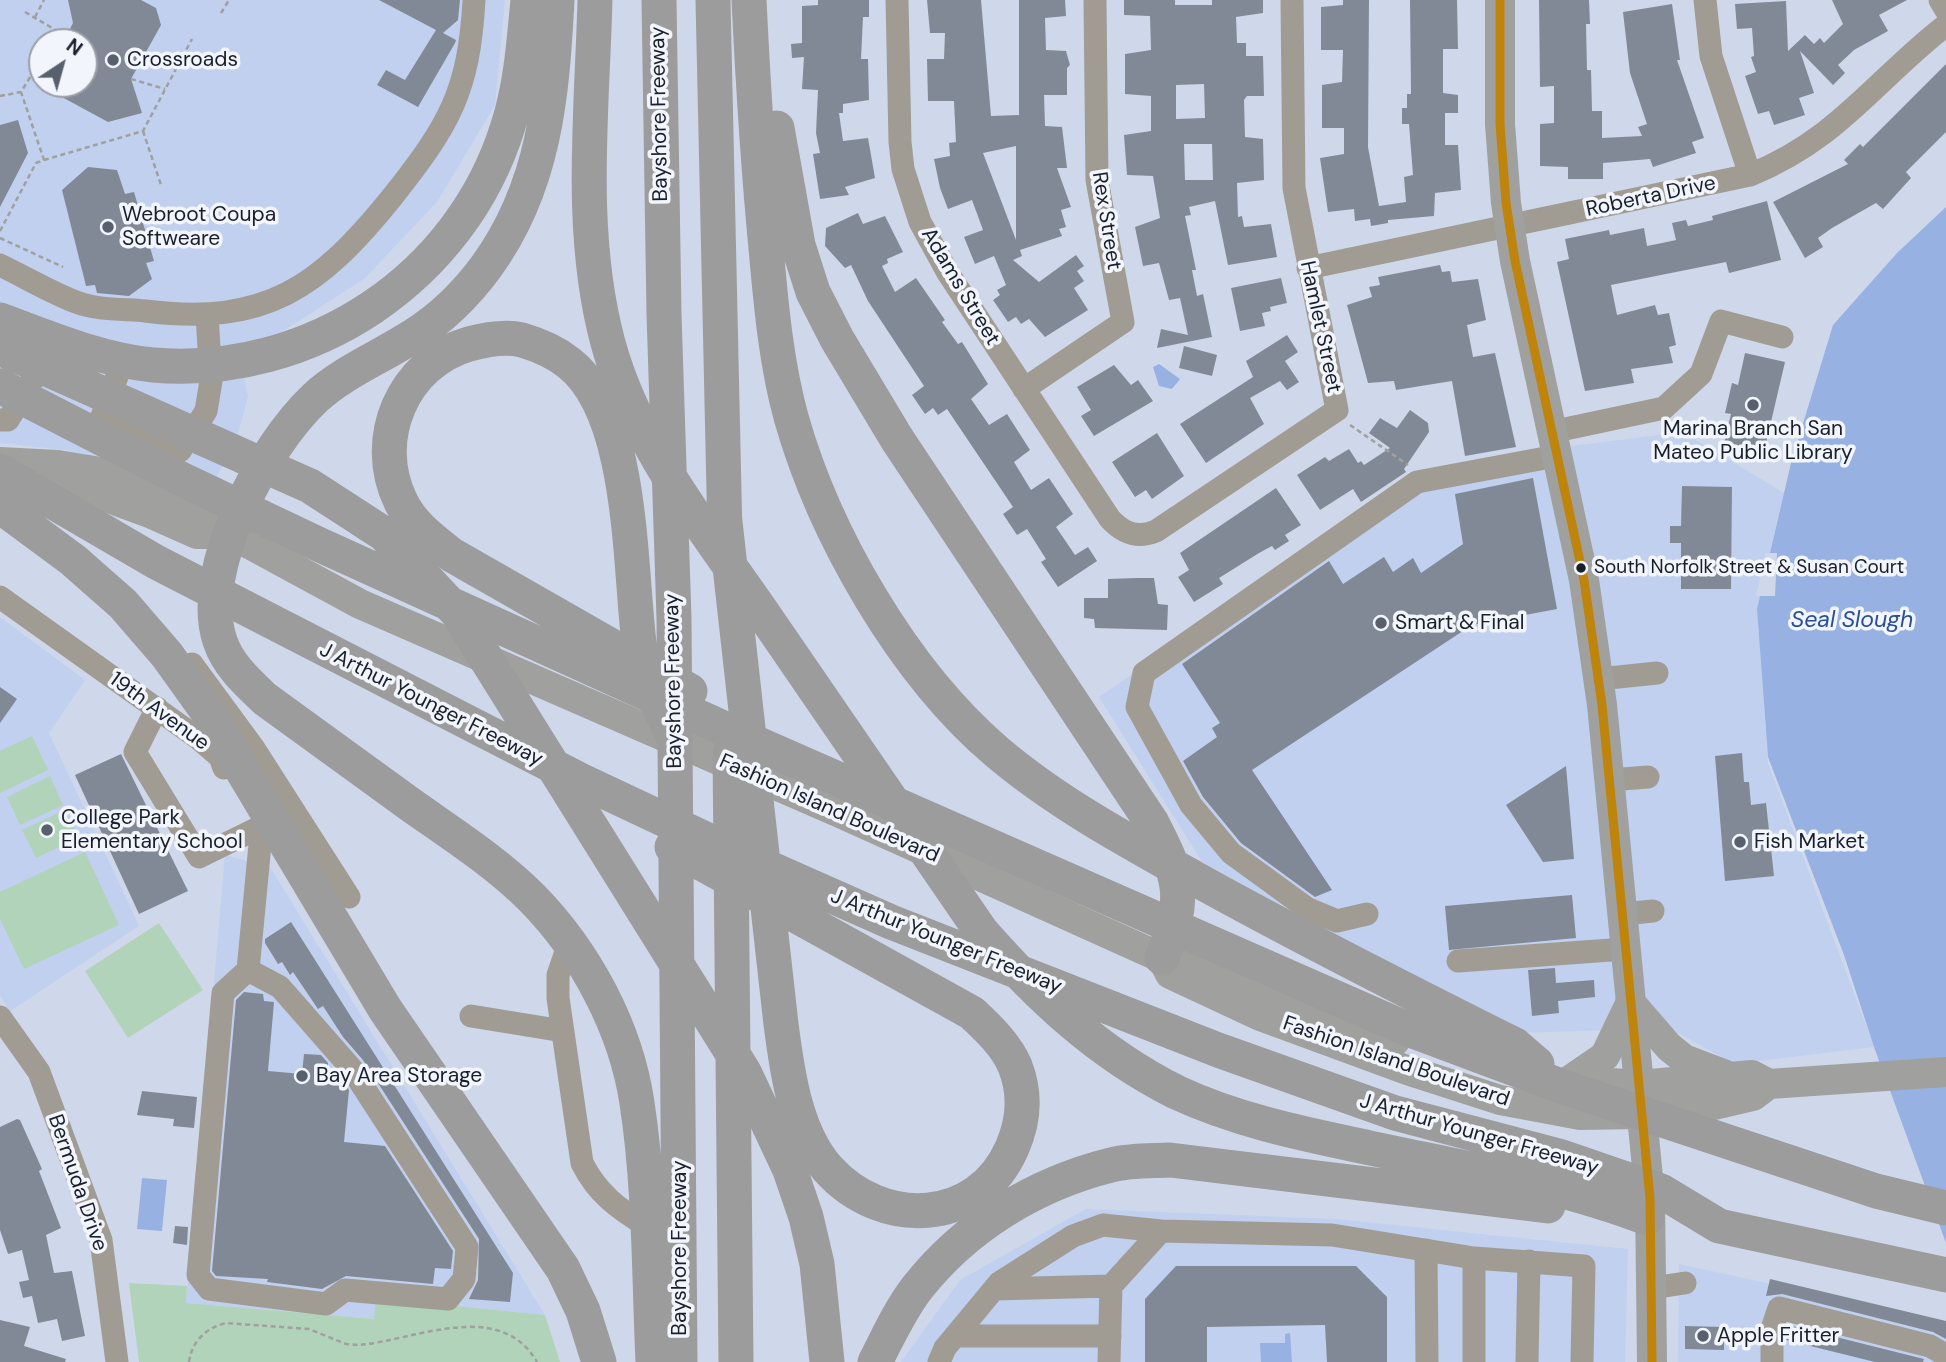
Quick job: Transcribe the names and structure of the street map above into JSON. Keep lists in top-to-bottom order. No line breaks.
{"streets":{"highway":["Bayshore Freeway","J Arthur Younger Freeway"],"main road":["Fashion Island Boulevard"],"street":["Roberta Drive","Rex Street","Adams Street","Hamlet Street","19th Avenue","Bermuda Drive"]},"crossings":[["Roberta Drive","Hamlet Street"],["Rex Street","Adams Street"],["Adams Street","Hamlet Street"]],"water":["Seal Slough"],"places":["Crossroads","Webroot Coupa Softweare","Marina Branch San Mateo Public Library","South Norfolk Street & Susan Court","Smart & Final","College Park Elementary School","Fish Market","Bay Area Storage","Apple Fritter"],"north":"top right"}
